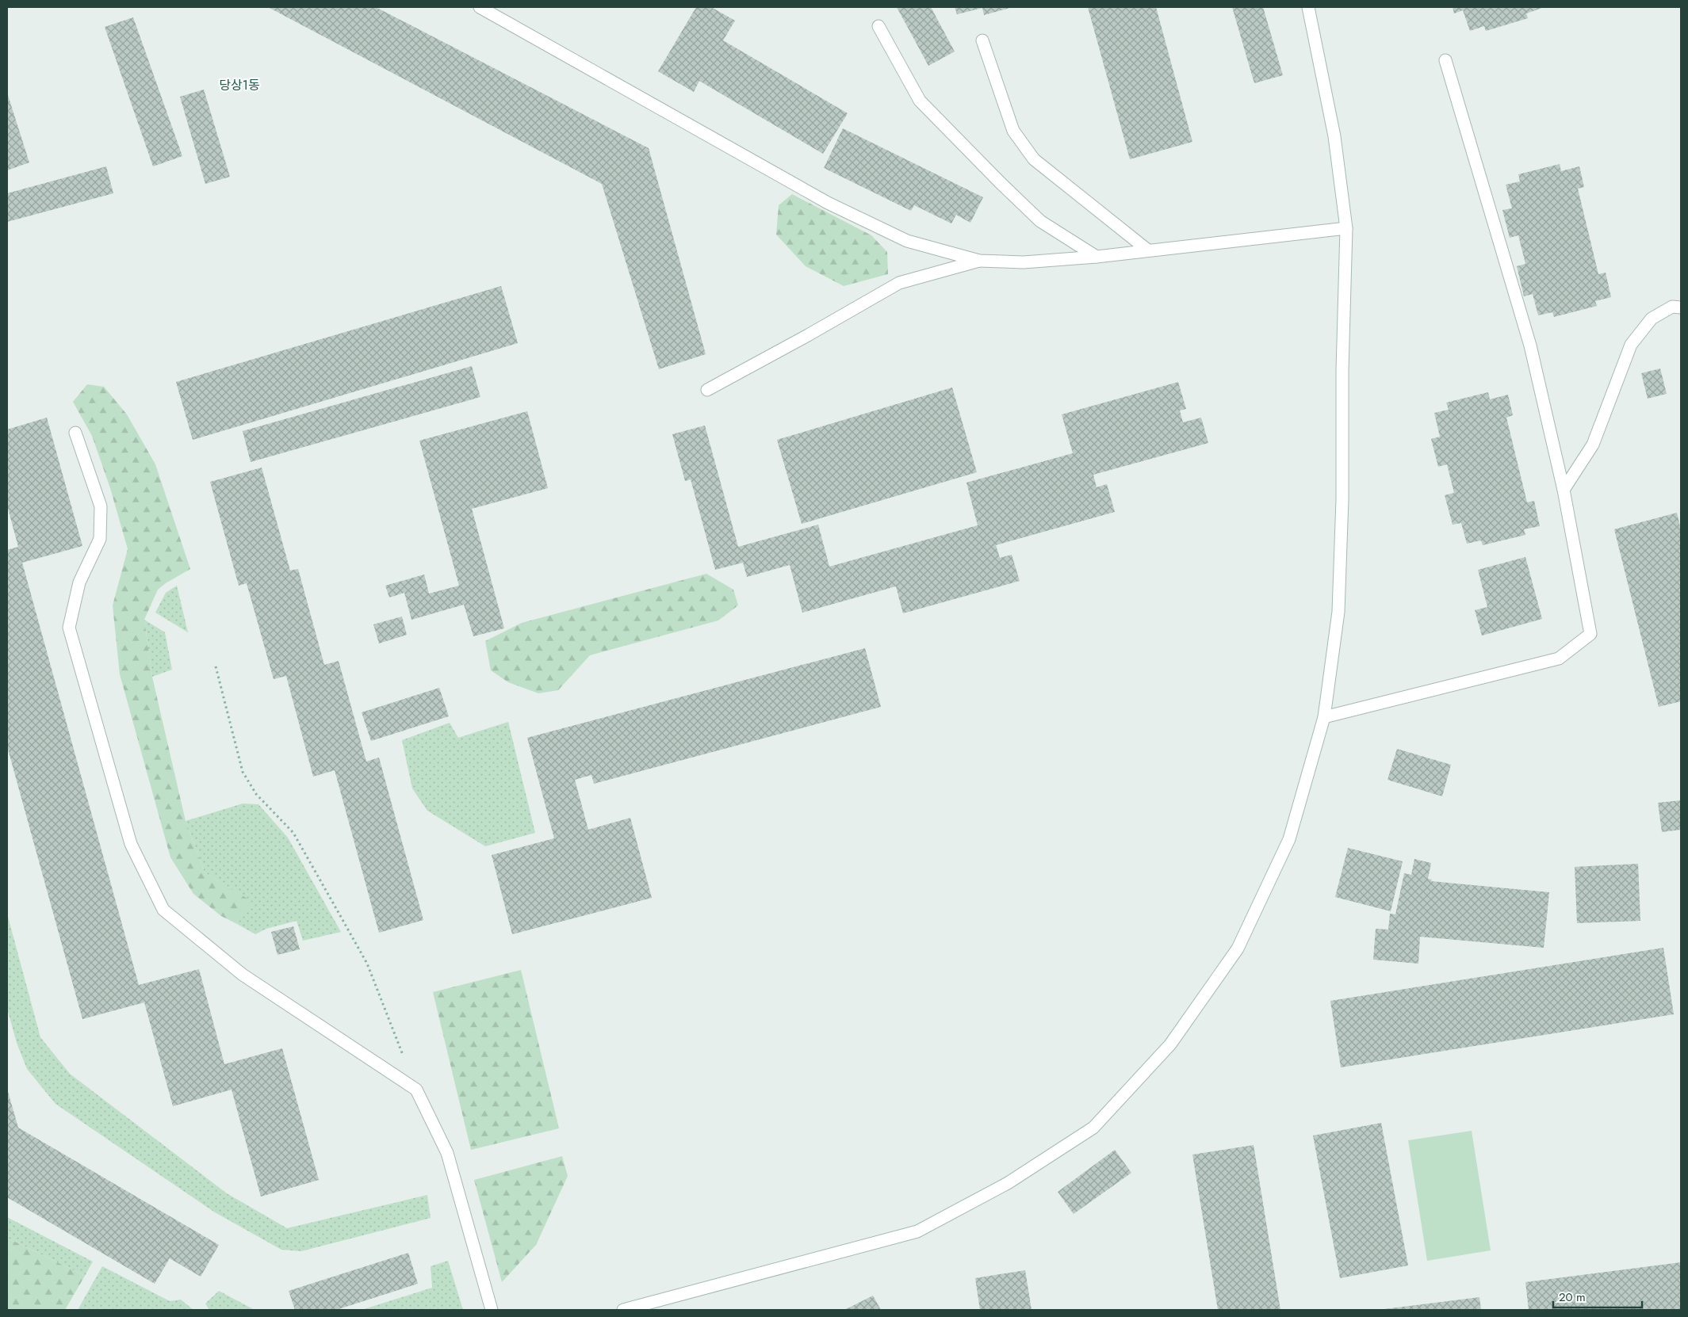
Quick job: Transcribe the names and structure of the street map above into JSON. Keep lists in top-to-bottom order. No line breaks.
{"districts":["당상1동"],"scale_bar":"20 m"}
